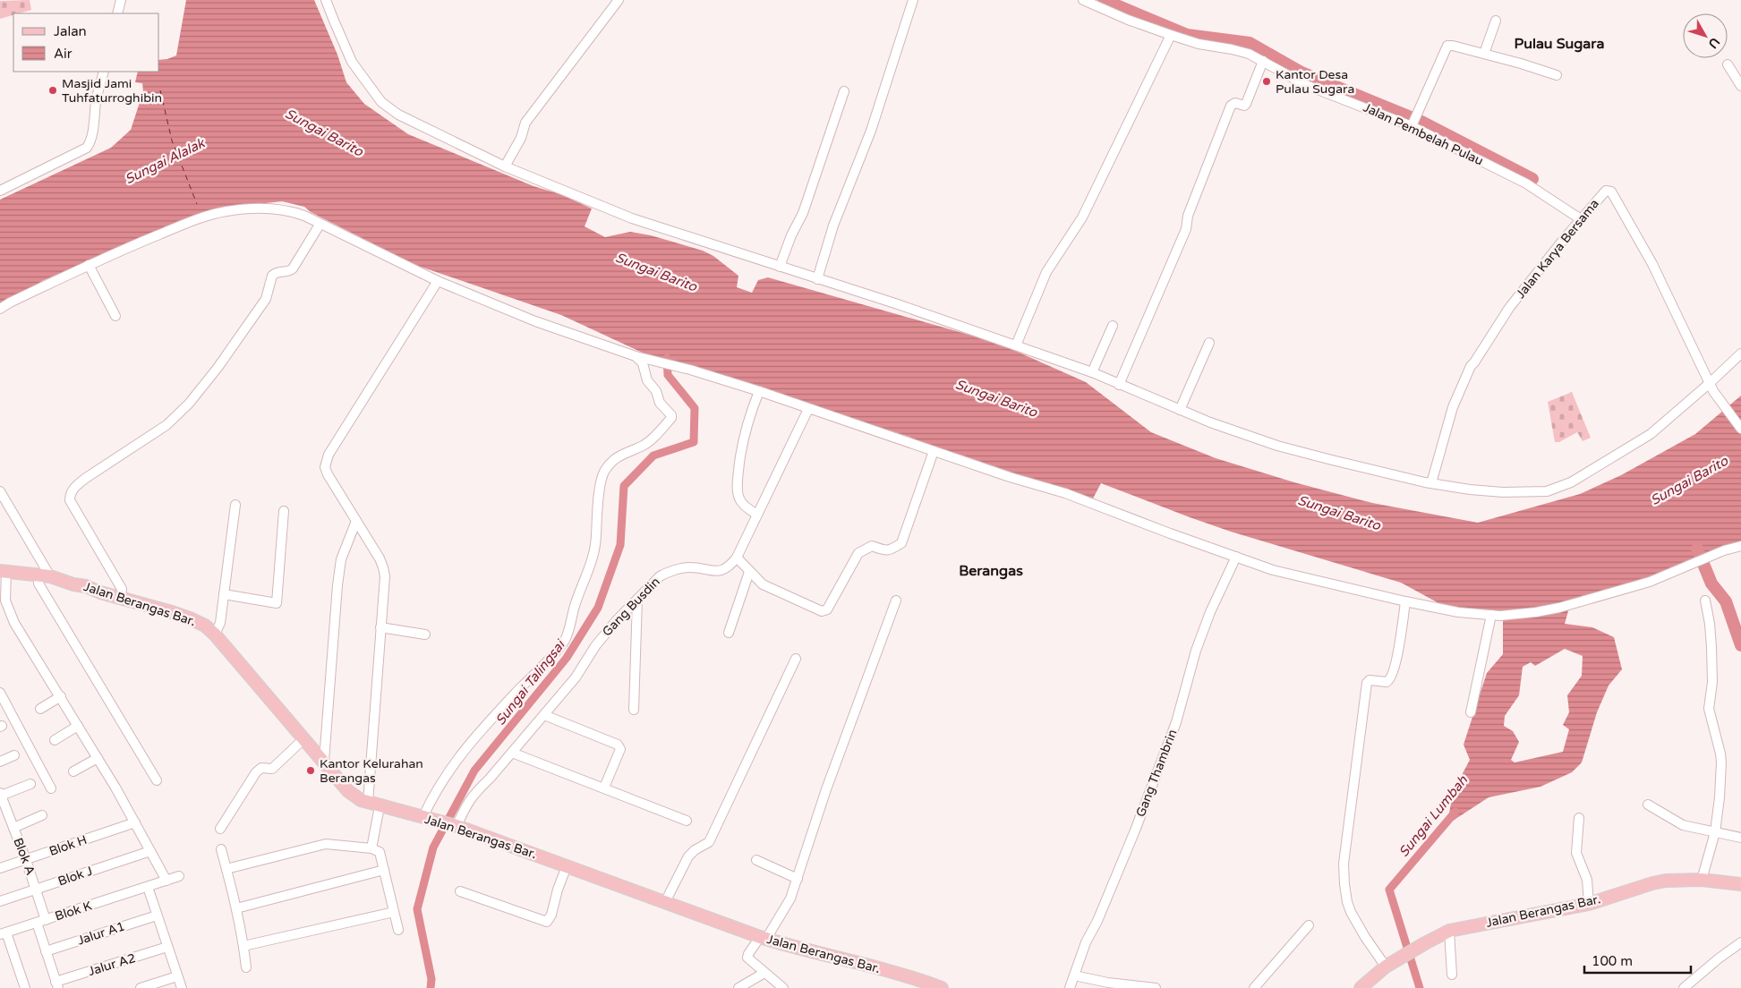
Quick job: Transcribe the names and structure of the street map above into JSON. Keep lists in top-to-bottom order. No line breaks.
{"streets":{"main road":["Jalan Berangas Bar."],"street":["Jalan Pembelah Pulau","Jalan Karya Bersama","Gang Busdin","Gang Thambrin","Blok H","Blok A","Blok J","Blok K","Jalur A1","Jalur A2"]},"crossings":[["Jalan Pembelah Pulau","Jalan Karya Bersama"],["Jalan Berangas Bar.","Gang Busdin"],["Blok H","Blok A"],["Blok A","Blok J"],["Blok A","Blok K"],["Blok A","Jalur A1"],["Blok A","Jalur A2"]],"districts":["Pulau Sugara","Berangas"],"water":["Sungai Barito","Sungai Alalak","Sungai Talingsai","Sungai Lumbah"],"places":["Kantor Desa Pulau Sugara","Masjid Jami Tuhfaturroghibin","Kantor Kelurahan Berangas"],"legend":["Jalan","Air"],"scale_bar":"100 m","north":"bottom right"}
